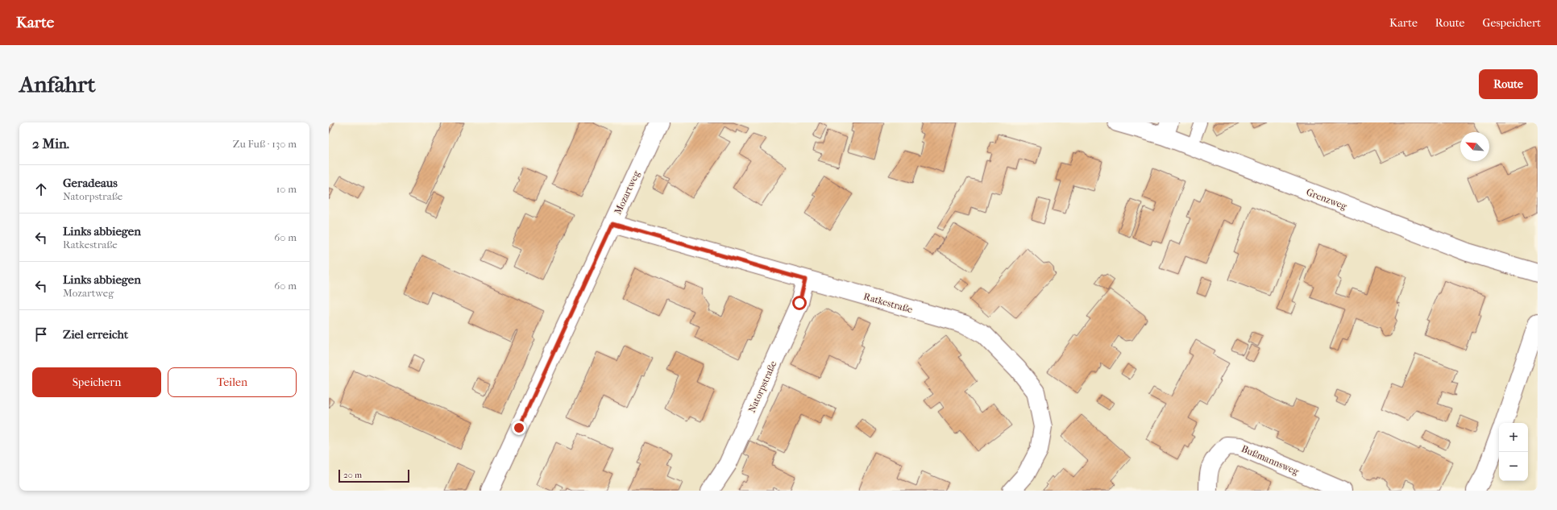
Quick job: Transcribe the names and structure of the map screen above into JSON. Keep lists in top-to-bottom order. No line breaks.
{"streets":{"street":["Mozartweg","Grenzweg","Ratkestraße","Natorpstraße","Bußmannsweg"]},"crossings":[["Mozartweg","Ratkestraße"],["Ratkestraße","Natorpstraße"]],"scale_bar":"20 m","north":"top left","page":{"header":"Karte","nav":["Karte","Route","Gespeichert"],"buttons":["Route",["Speichern","Teilen"]],"title":"Anfahrt","heading":["2 Min.","Zu Fuß · 130 m"],"list":[["Geradeaus","Natorpstraße","10 m"],["Links abbiegen","Ratkestraße","60 m"],["Links abbiegen","Mozartweg","60 m"],"Ziel erreicht"],"map_buttons":["+","−"],"scale":"20 m"}}
